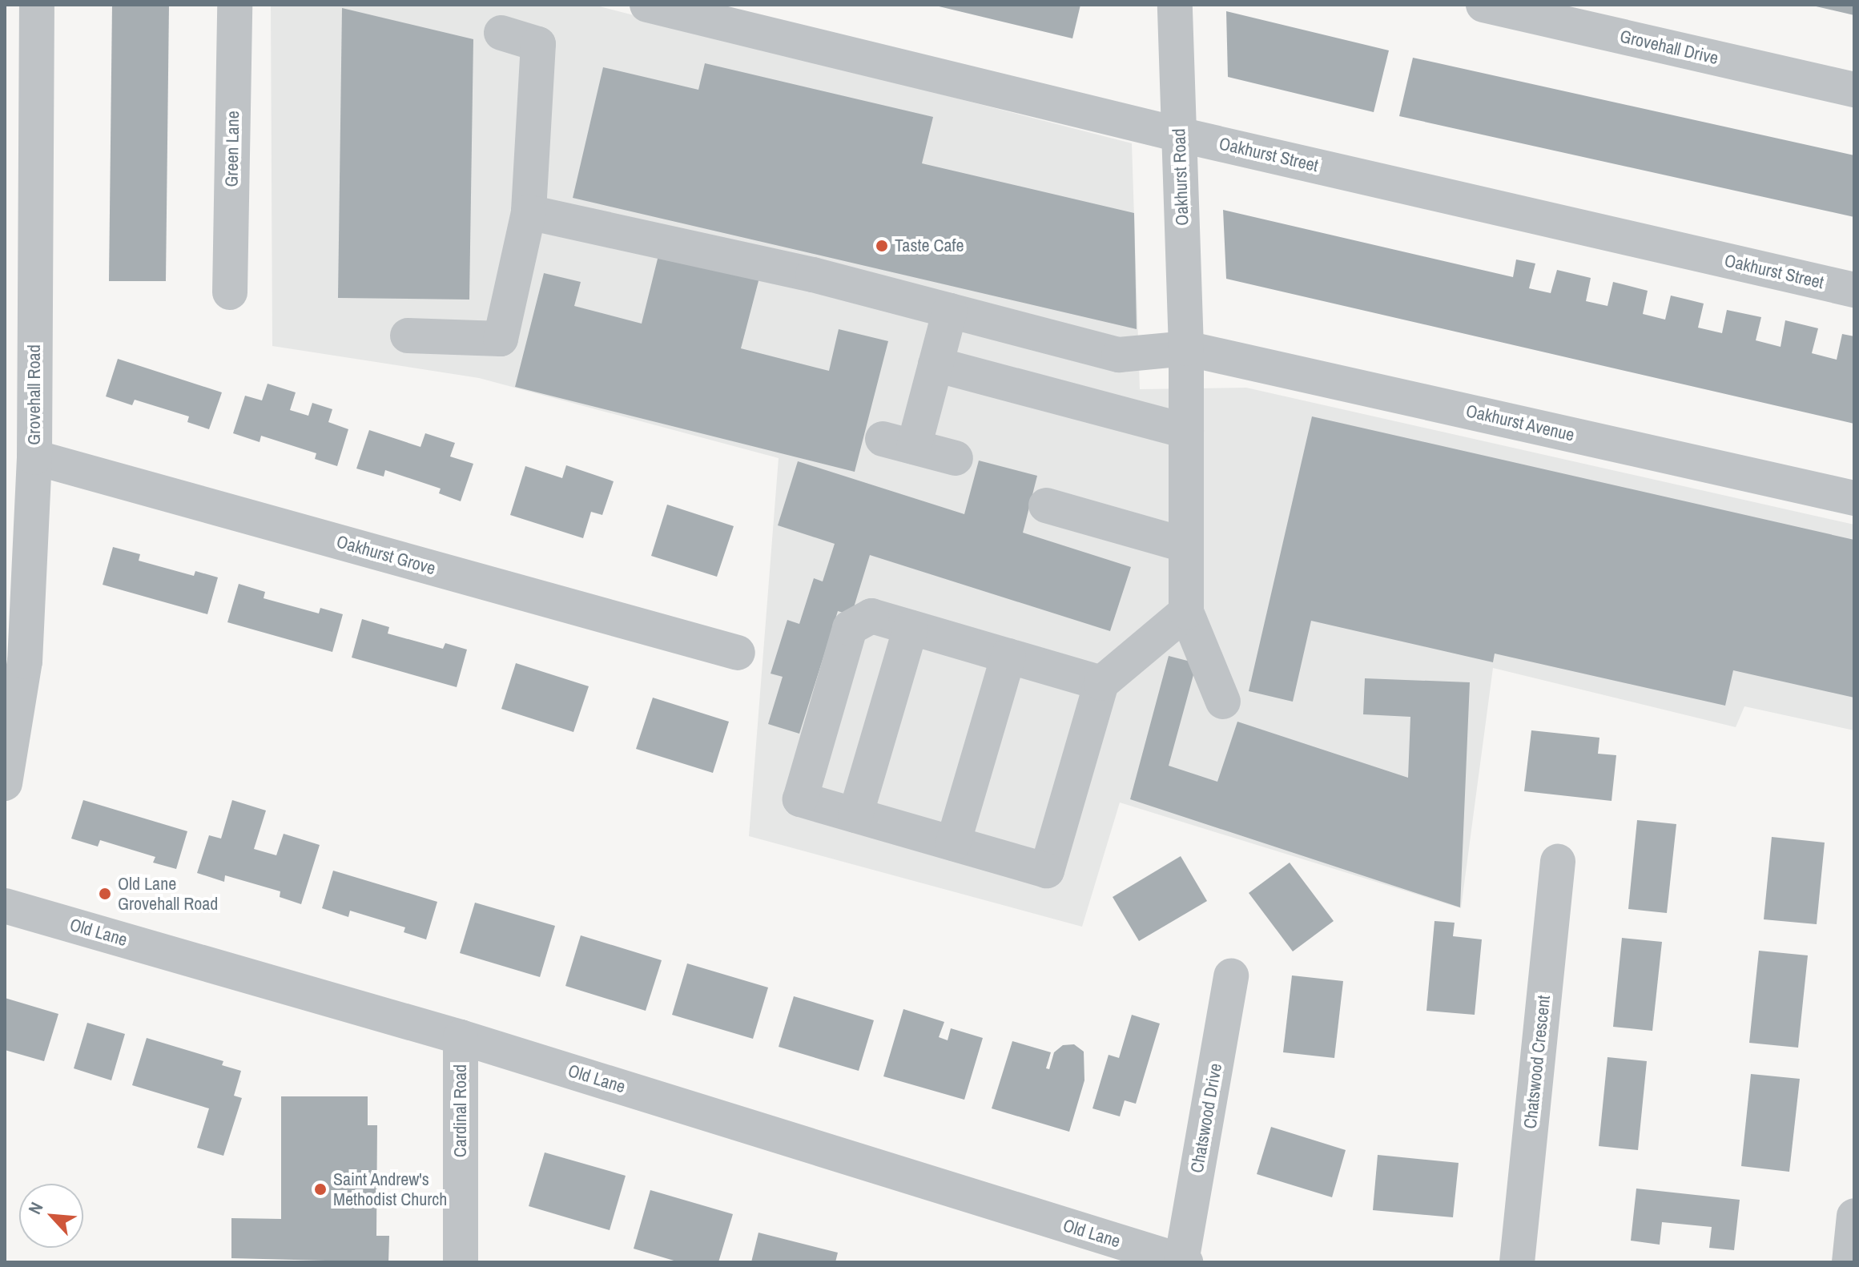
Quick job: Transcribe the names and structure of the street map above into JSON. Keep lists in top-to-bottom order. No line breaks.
{"streets":{"street":["Grovehall Drive","Green Lane","Oakhurst Street","Oakhurst Road","Grovehall Road","Oakhurst Avenue","Oakhurst Grove","Old Lane","Chatswood Crescent","Cardinal Road","Chatswood Drive"]},"crossings":[["Oakhurst Street","Oakhurst Road"],["Oakhurst Road","Oakhurst Avenue"],["Grovehall Road","Oakhurst Grove"],["Old Lane","Cardinal Road"],["Old Lane","Chatswood Drive"]],"places":["Taste Cafe","Old Lane Grovehall Road","Saint Andrew's Methodist Church"],"north":"top left"}
